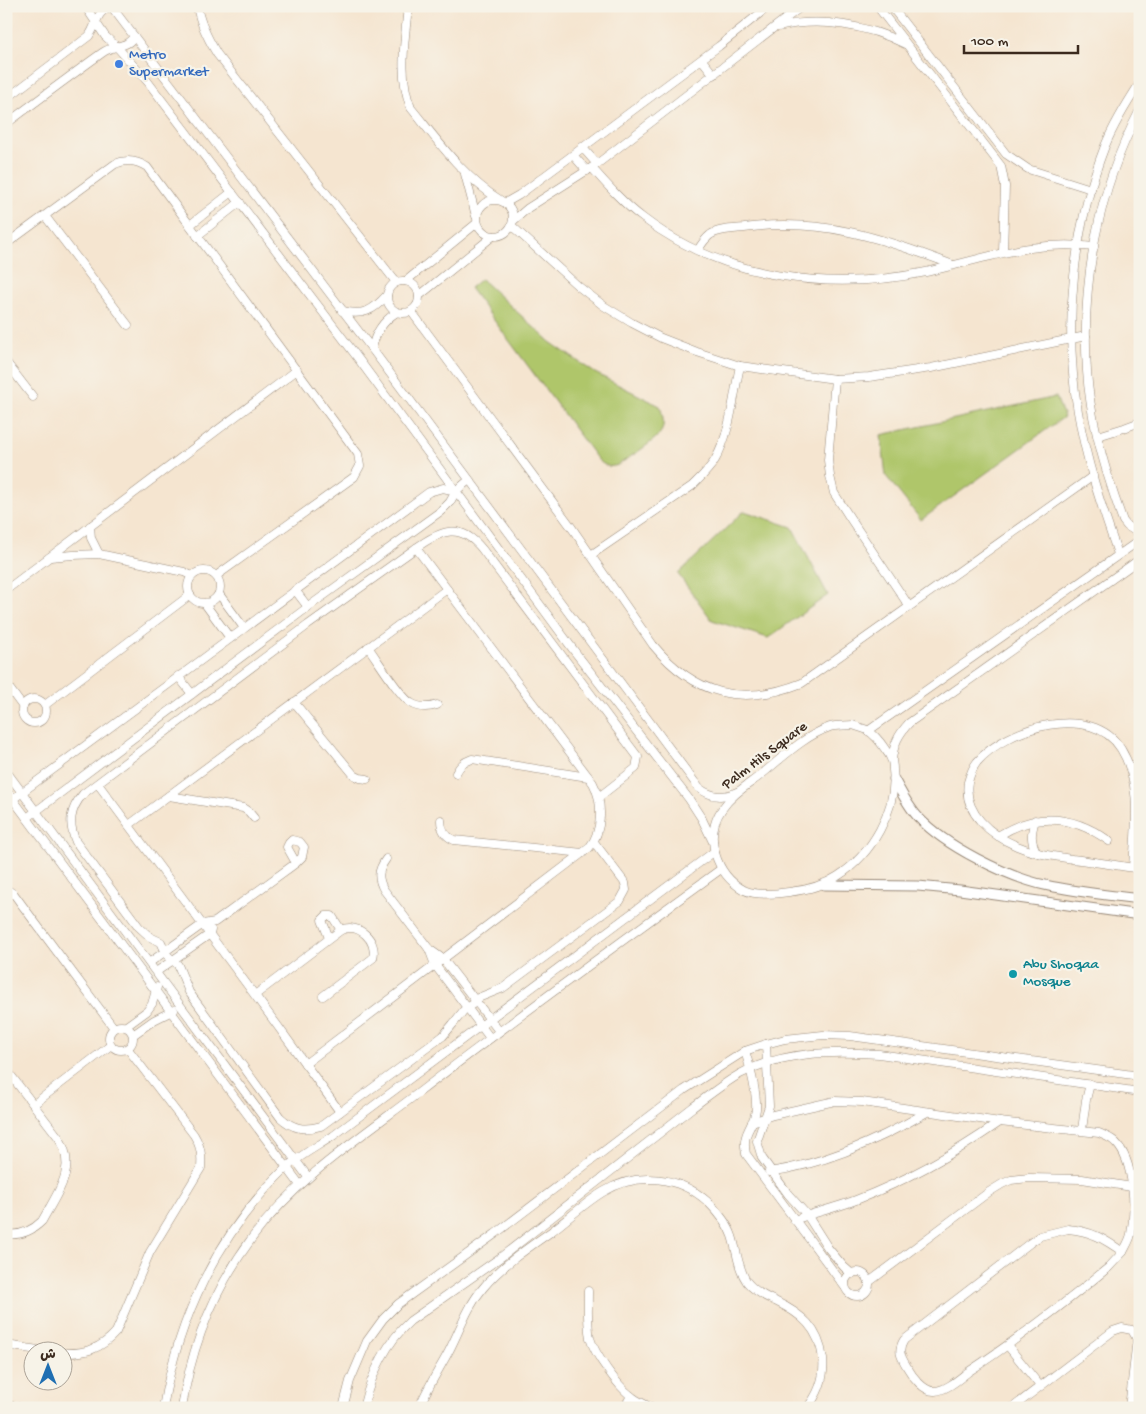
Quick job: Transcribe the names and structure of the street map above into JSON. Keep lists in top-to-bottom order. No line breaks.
{"streets":{"street":["Palm Hils Square"]},"places":["Metro Supermarket","Abu Shoqaa Mosque"],"scale_bar":"100 m","north":"top"}
